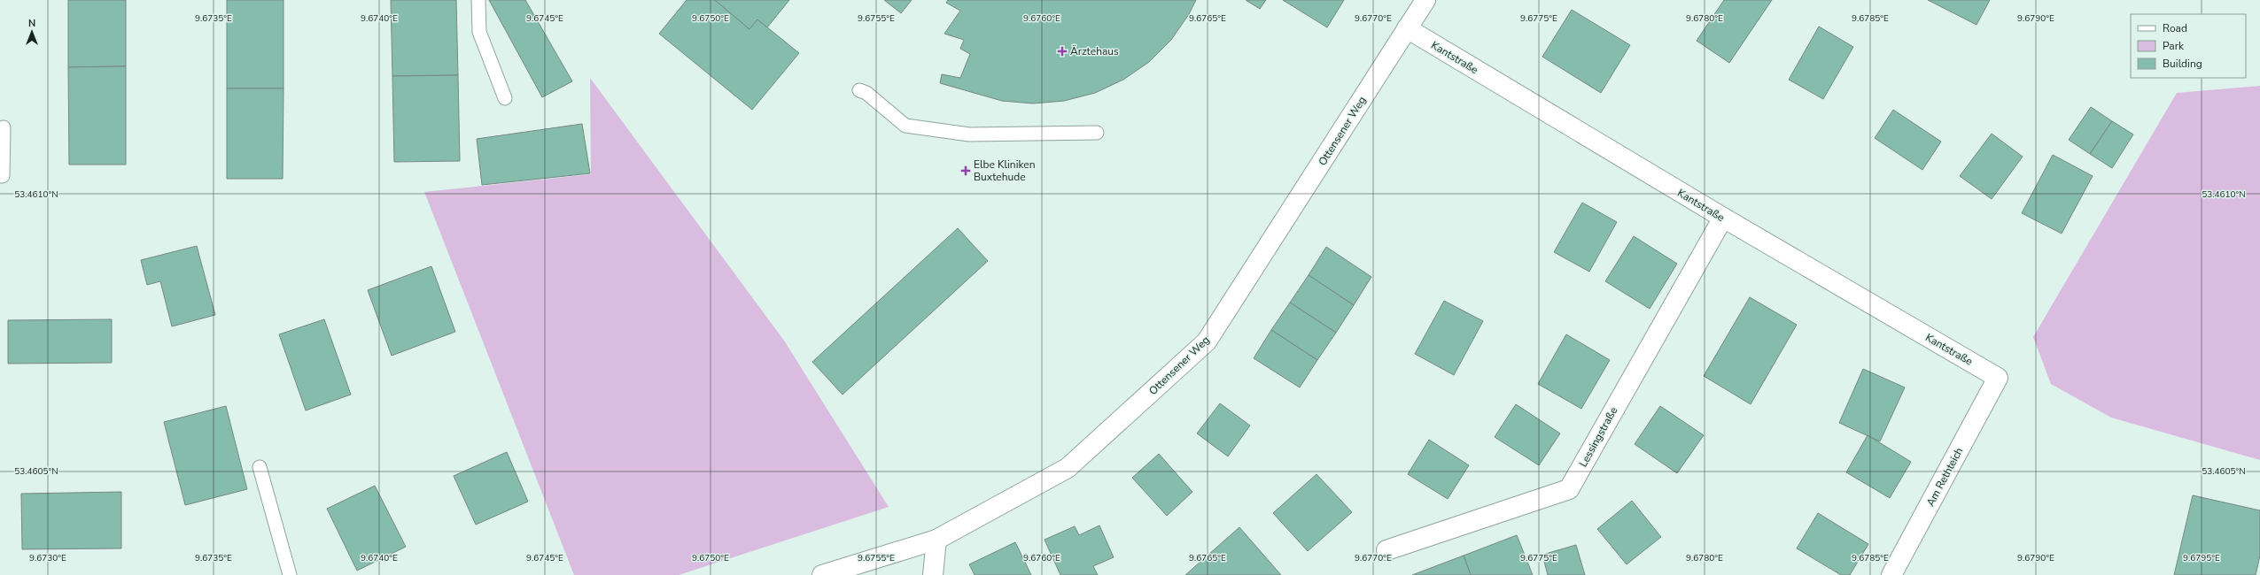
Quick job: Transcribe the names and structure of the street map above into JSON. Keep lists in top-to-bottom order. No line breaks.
{"streets":{"street":["Kantstraße","Ottensener Weg","Lessingstraße","Am Rethteich"]},"crossings":[["Kantstraße","Ottensener Weg"],["Kantstraße","Lessingstraße"],["Kantstraße","Am Rethteich"]],"places":{"health":["Ärztehaus","Elbe Kliniken Buxtehude"]},"legend":["Road","Park","Building"],"north":"top","coordinates":["9.6735°E","9.6740°E","9.6745°E","9.6750°E","9.6755°E","9.6760°E","9.6765°E","9.6770°E","9.6775°E","9.6780°E","9.6785°E","9.6790°E","53.4610°N","53.4605°N","9.6730°E","9.6795°E"]}
